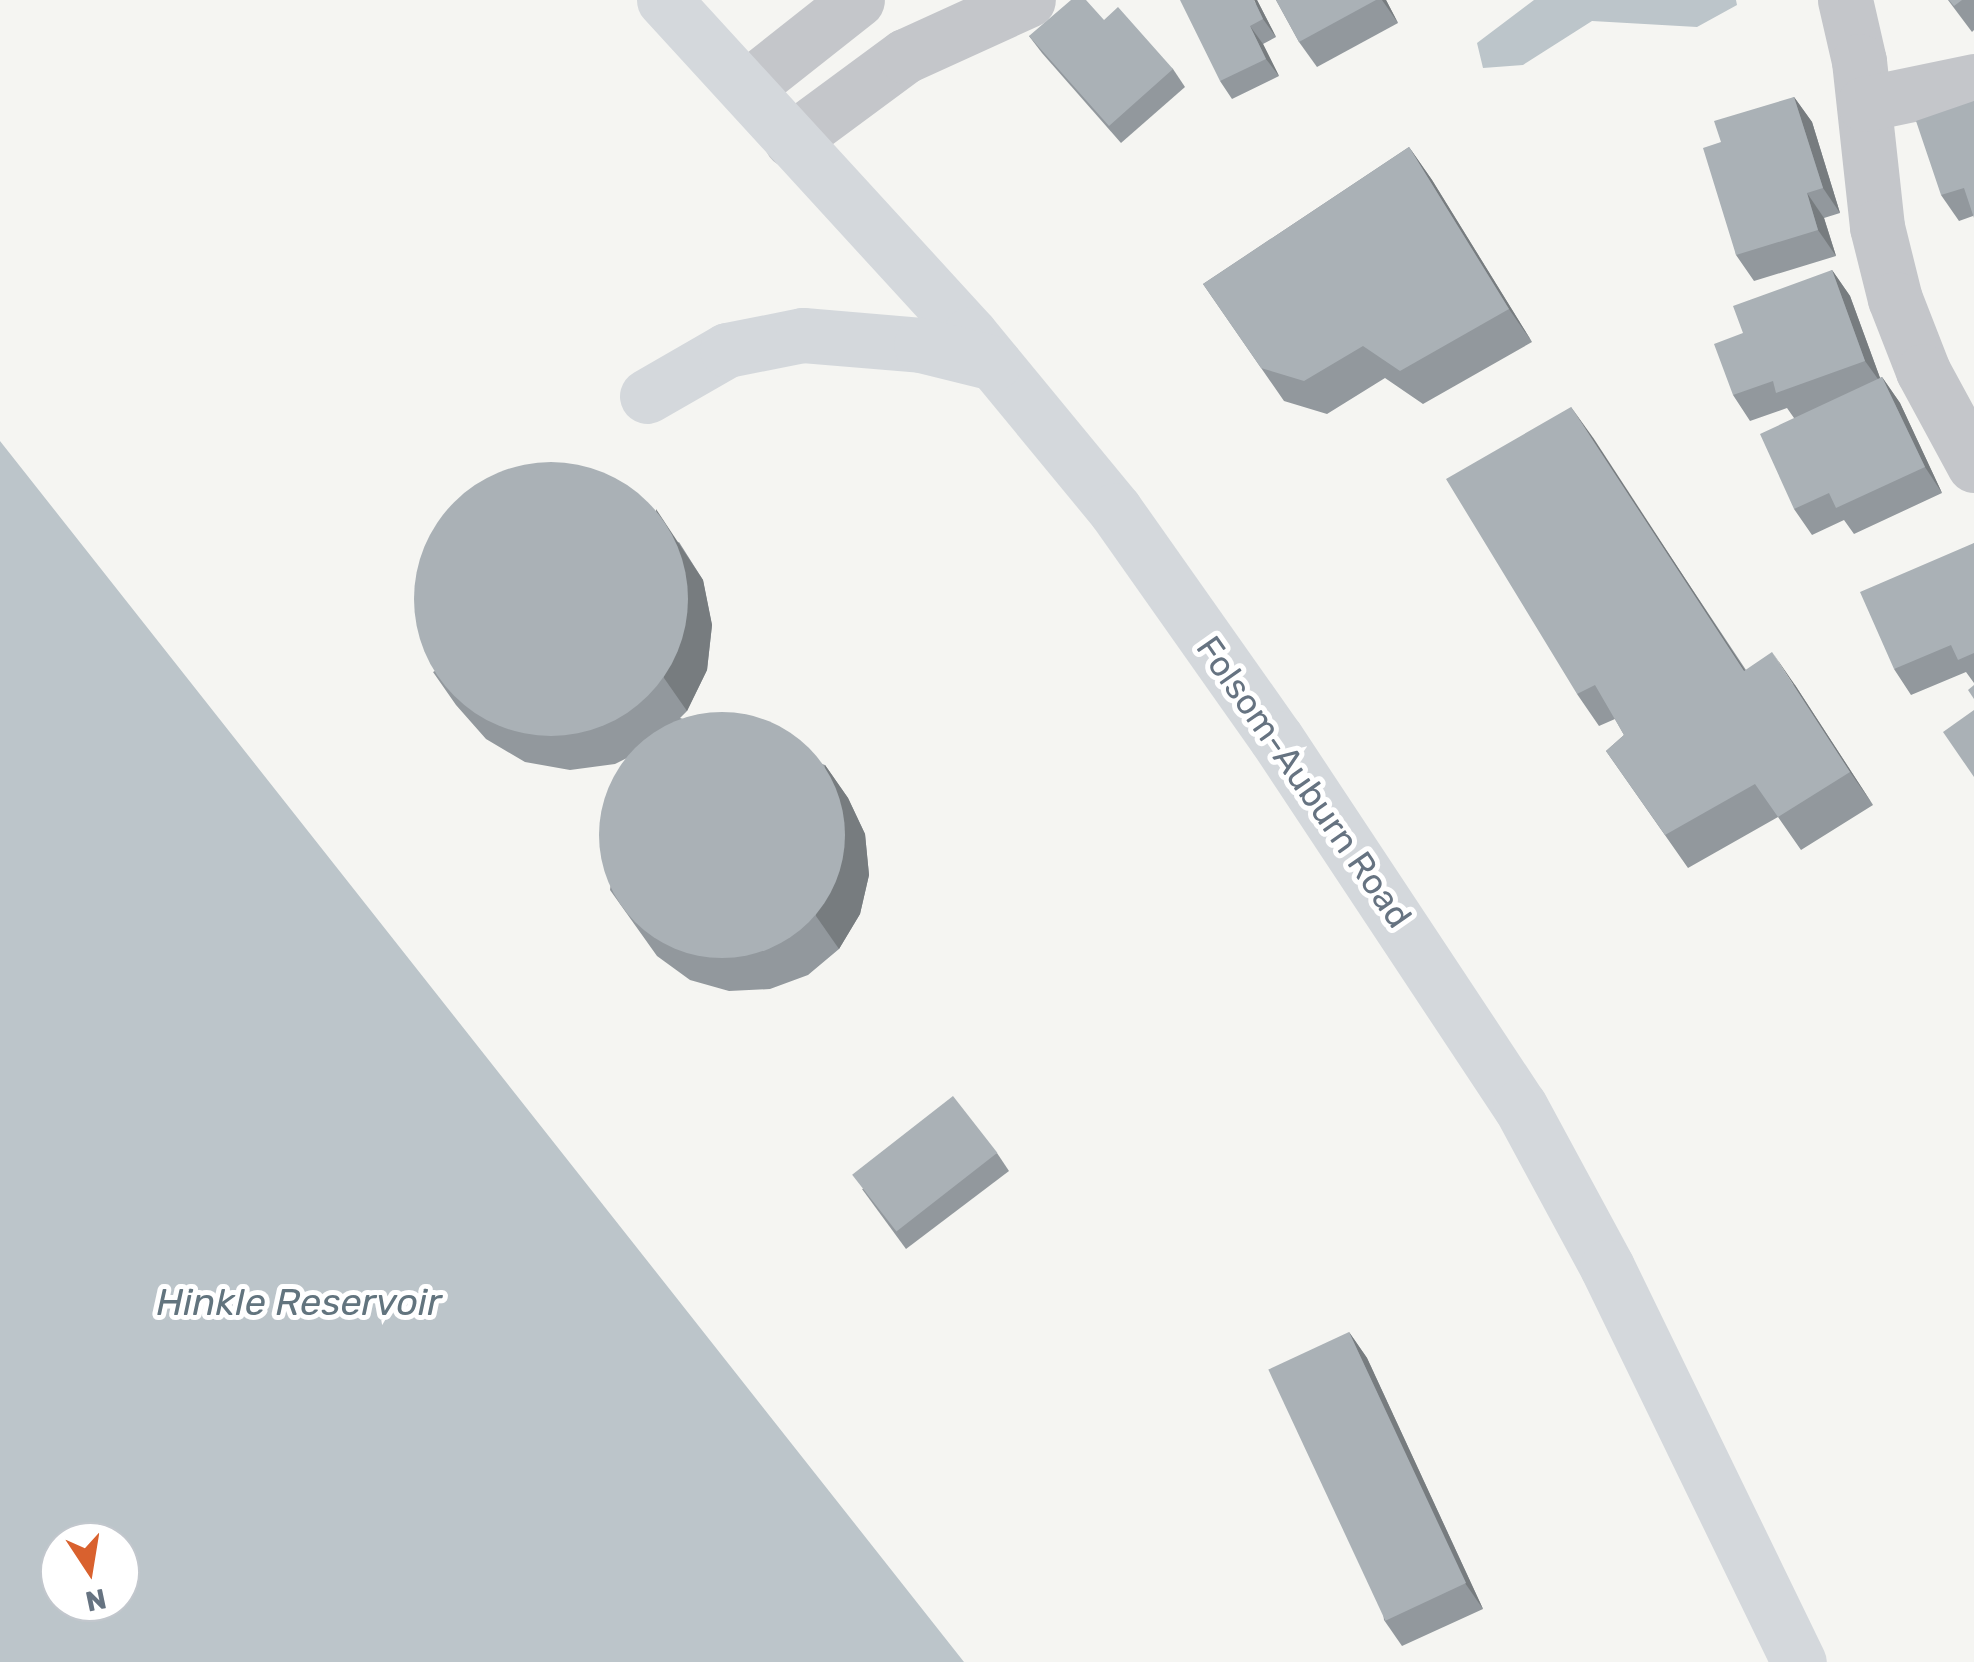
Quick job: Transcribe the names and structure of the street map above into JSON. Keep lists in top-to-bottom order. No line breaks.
{"streets":{"main road":["Folsom-Auburn Road"]},"water":["Hinkle Reservoir"],"north":"bottom"}
